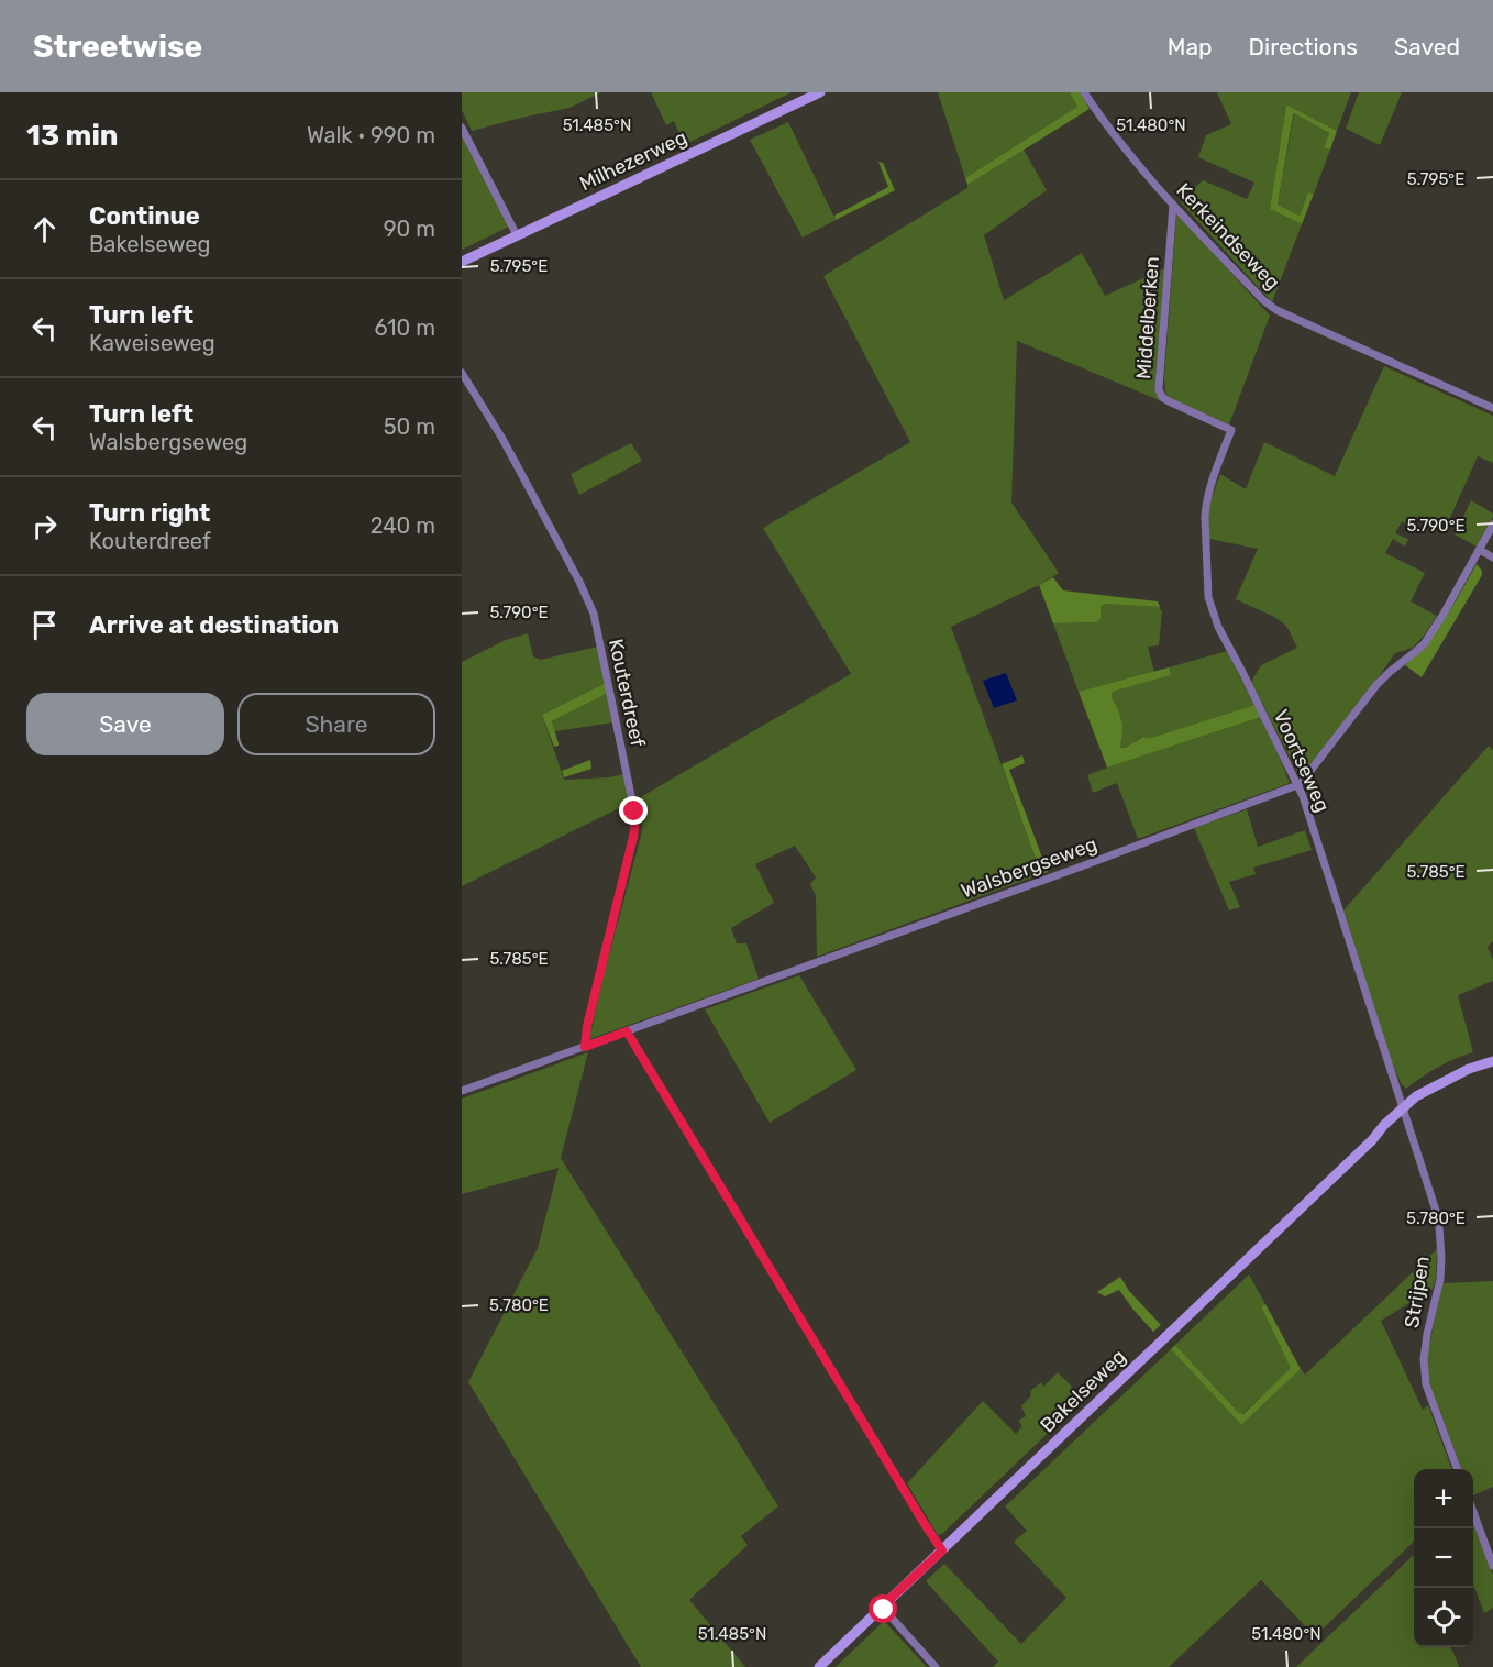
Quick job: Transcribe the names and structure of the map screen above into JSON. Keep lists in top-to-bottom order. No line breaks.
{"streets":{"main road":["Milhezerweg","Bakelseweg"],"street":["Kerkeindseweg","Middelberken","Kouterdreef","Voortseweg","Walsbergseweg","Strijpen"]},"crossings":[["Kerkeindseweg","Middelberken"],["Middelberken","Voortseweg"],["Kouterdreef","Walsbergseweg"],["Voortseweg","Walsbergseweg"],["Voortseweg","Strijpen"],["Voortseweg","Bakelseweg"],["Strijpen","Bakelseweg"]],"page":{"header":"Streetwise","nav":["Map","Directions","Saved"],"heading":["13 min","Walk · 990 m"],"list":[["Continue","Bakelseweg","90 m"],["Turn left","Kaweiseweg","610 m"],["Turn left","Walsbergseweg","50 m"],["Turn right","Kouterdreef","240 m"],"Arrive at destination"],"buttons":["Save","Share"],"map_buttons":["+","−"]},"coordinates":["51.485°N","51.480°N","5.795°E","5.790°E","5.785°E","5.780°E"]}
